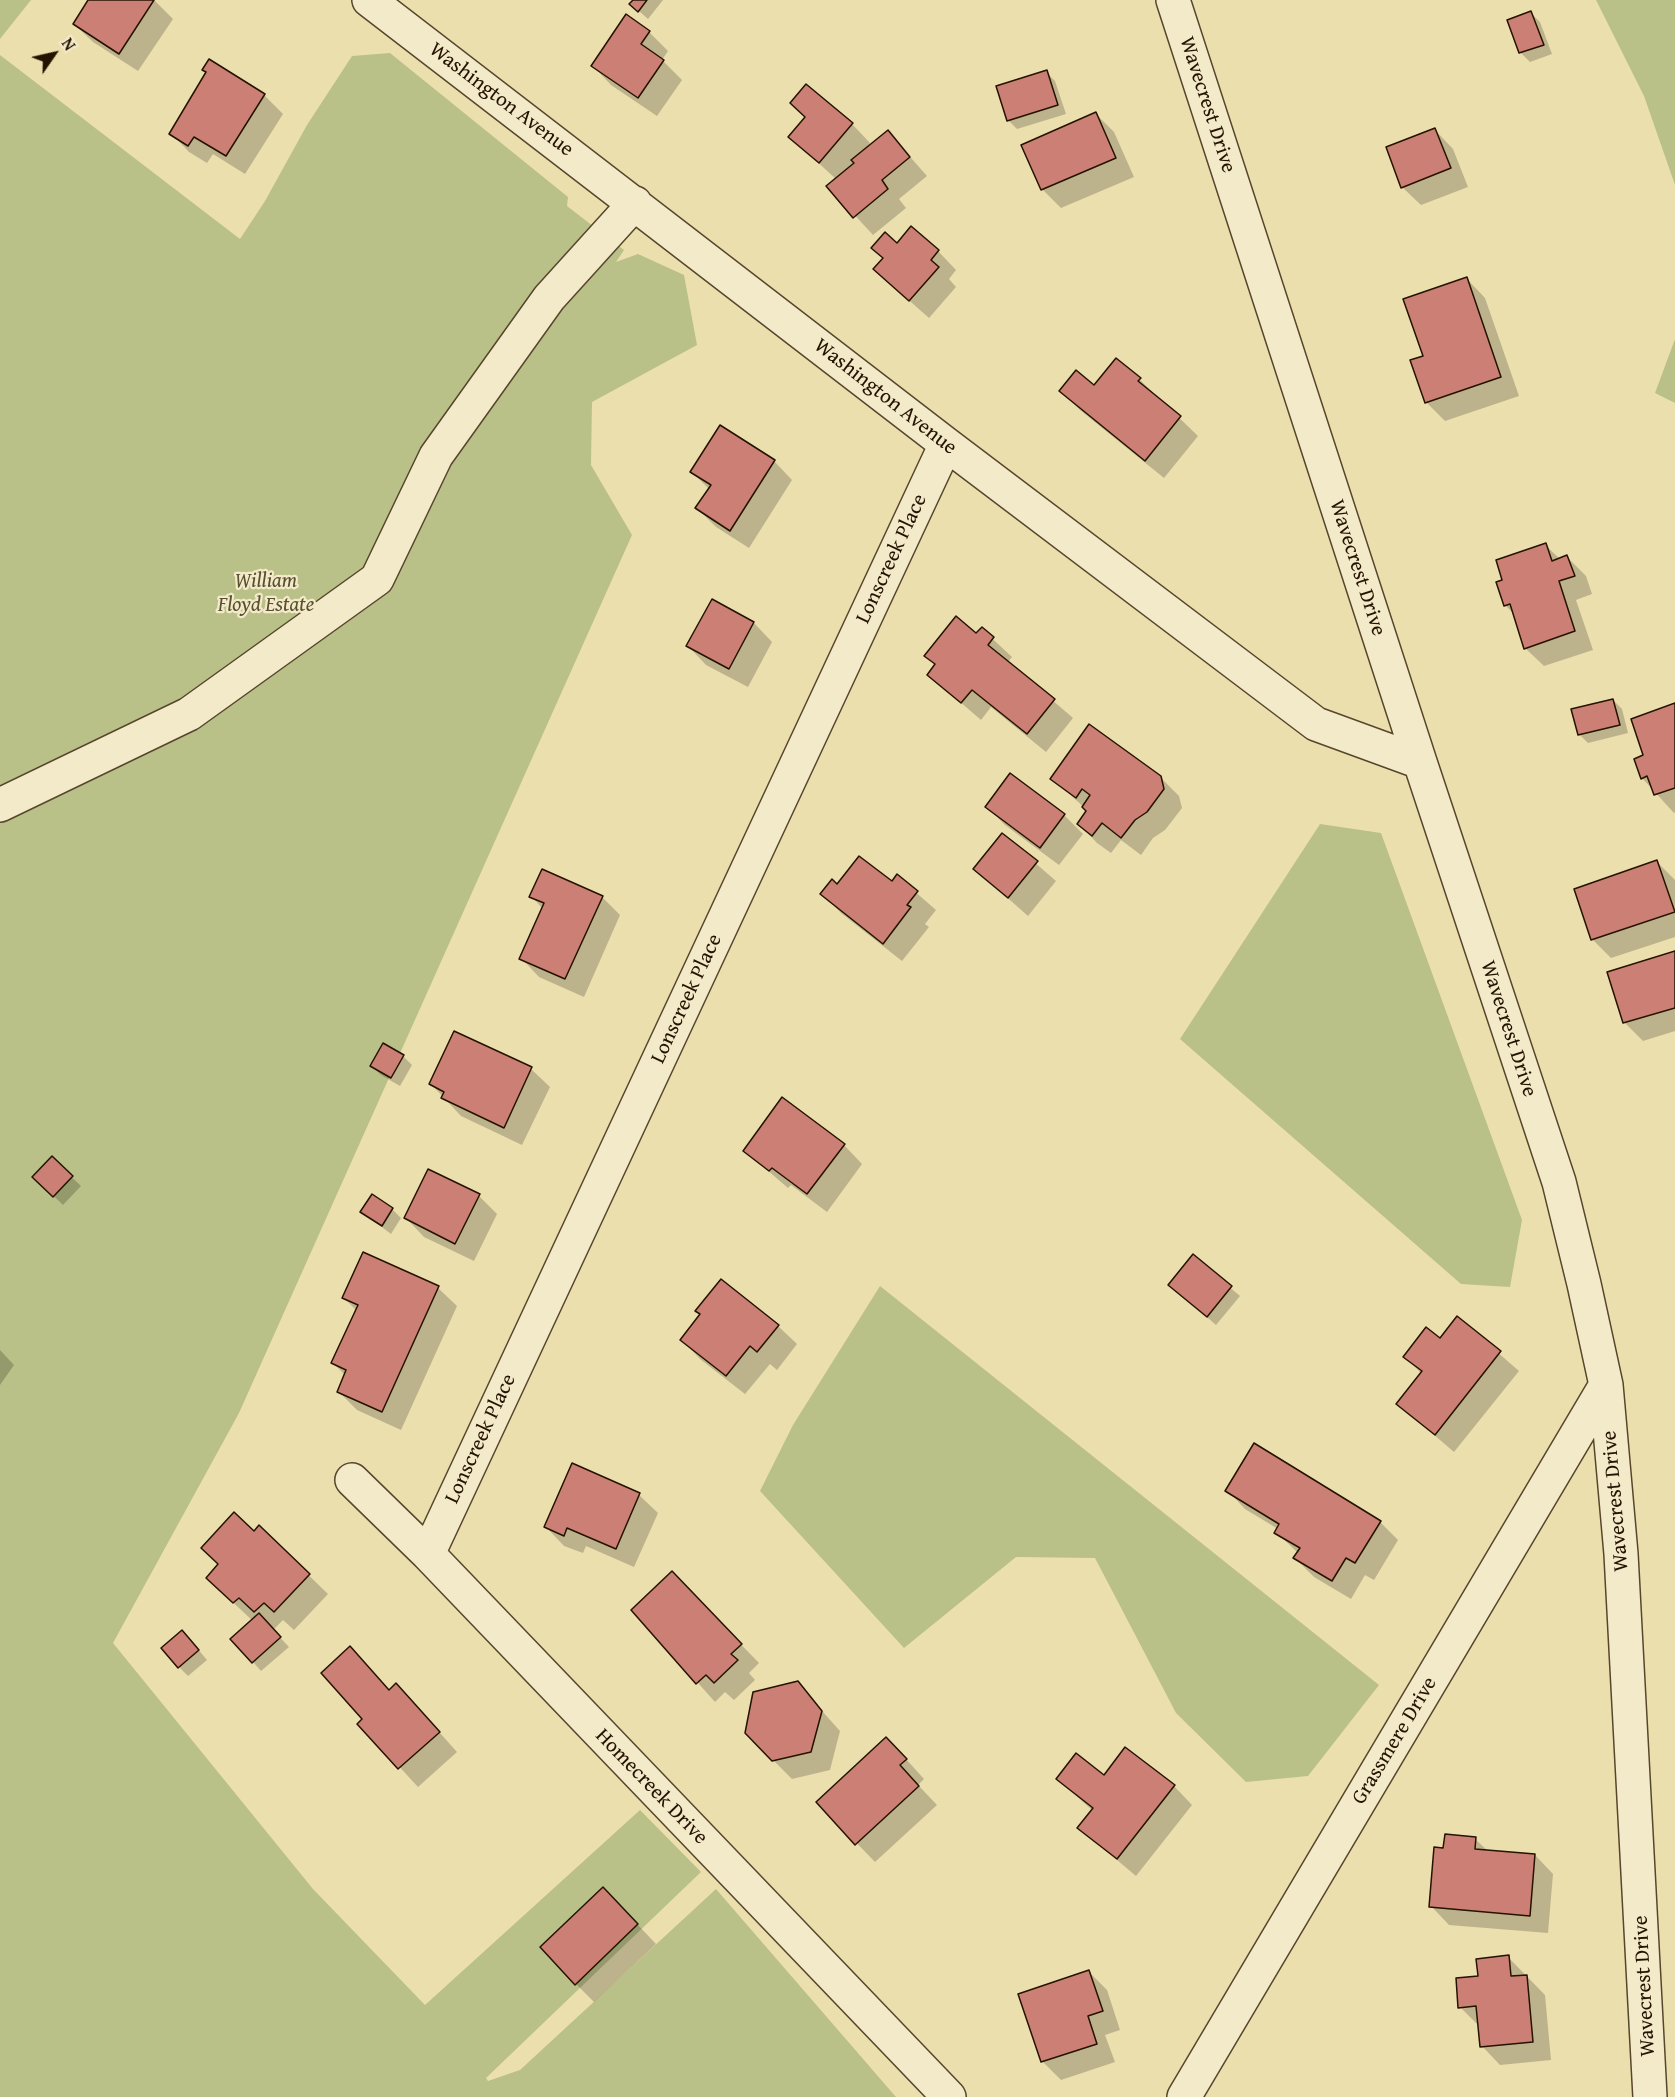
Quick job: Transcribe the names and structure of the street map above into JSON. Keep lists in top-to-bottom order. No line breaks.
{"streets":{"street":["Washington Avenue","Wavecrest Drive","Lonscreek Place","Grassmere Drive","Homecreek Drive"]},"crossings":[["Washington Avenue","Wavecrest Drive"],["Washington Avenue","Lonscreek Place"],["Wavecrest Drive","Grassmere Drive"],["Lonscreek Place","Homecreek Drive"]],"parks":["William Floyd Estate"],"north":"top right"}
